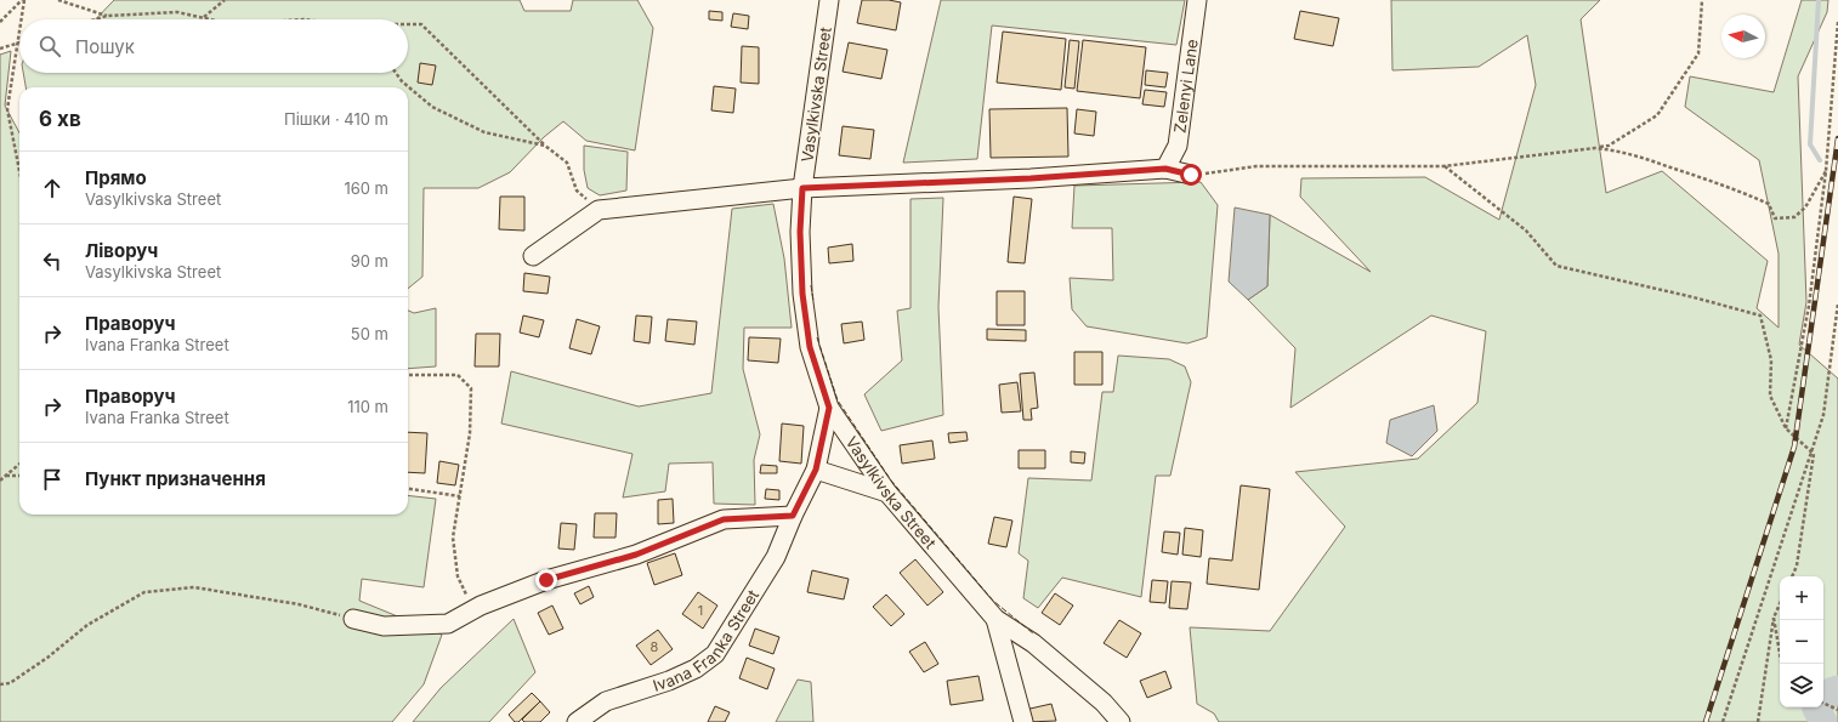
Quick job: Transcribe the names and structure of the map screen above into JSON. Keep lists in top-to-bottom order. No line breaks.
{"streets":{"street":["Zelenyi Lane","Vasylkivska Street","Ivana Franka Street"]},"crossings":[["Vasylkivska Street","Ivana Franka Street"]],"house_numbers":["1","8"],"north":"left","page":{"search":"Пошук","heading":["6 хв","Пішки · 410 m"],"list":[["Прямо","Vasylkivska Street","160 m"],["Ліворуч","Vasylkivska Street","90 m"],["Праворуч","Ivana Franka Street","50 m"],["Праворуч","Ivana Franka Street","110 m"],"Пункт призначення"],"map_buttons":["+","−"]}}
